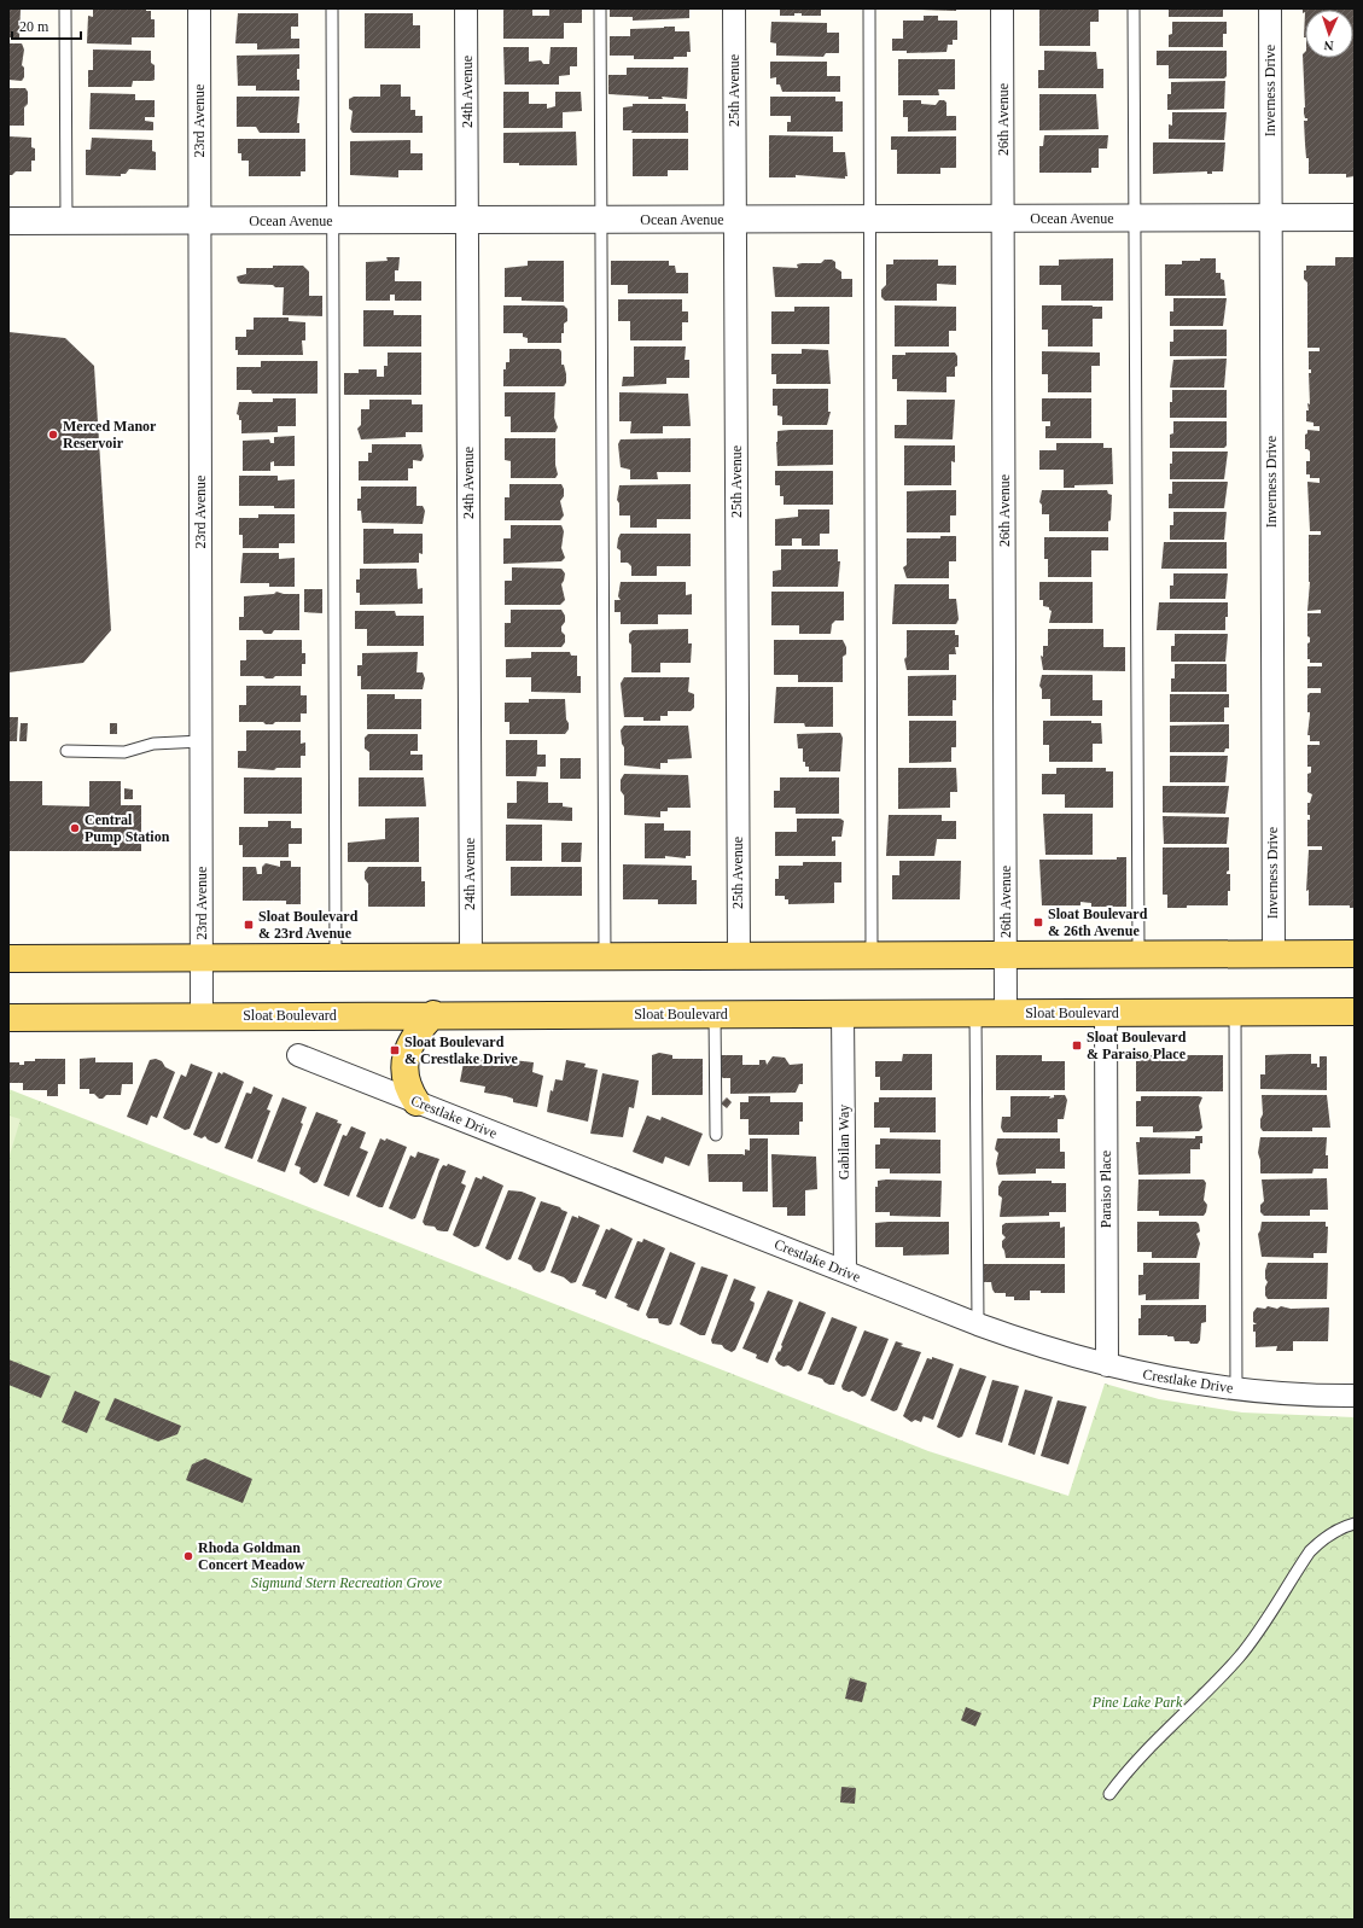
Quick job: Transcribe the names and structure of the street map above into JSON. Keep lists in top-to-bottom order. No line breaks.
{"streets":{"main road":["Sloat Boulevard"],"street":["25th Avenue","Inverness Drive","24th Avenue","26th Avenue","23rd Avenue","Ocean Avenue","Crestlake Drive","Gabilan Way","Paraiso Place"]},"crossings":[["25th Avenue","Ocean Avenue"],["Inverness Drive","Ocean Avenue"],["24th Avenue","Ocean Avenue"],["26th Avenue","Ocean Avenue"],["26th Avenue","Sloat Boulevard"],["23rd Avenue","Ocean Avenue"],["23rd Avenue","Sloat Boulevard"],["Sloat Boulevard","Gabilan Way"],["Sloat Boulevard","Paraiso Place"],["Crestlake Drive","Gabilan Way"],["Crestlake Drive","Paraiso Place"]],"parks":["Sigmund Stern Recreation Grove","Pine Lake Park"],"places":{"other":["Merced Manor Reservoir","Central Pump Station","Rhoda Goldman Concert Meadow"],"transit":["Sloat Boulevard & 26th Avenue","Sloat Boulevard & 23rd Avenue","Sloat Boulevard & Paraiso Place","Sloat Boulevard & Crestlake Drive"]},"scale_bar":"20 m","north":"bottom"}
